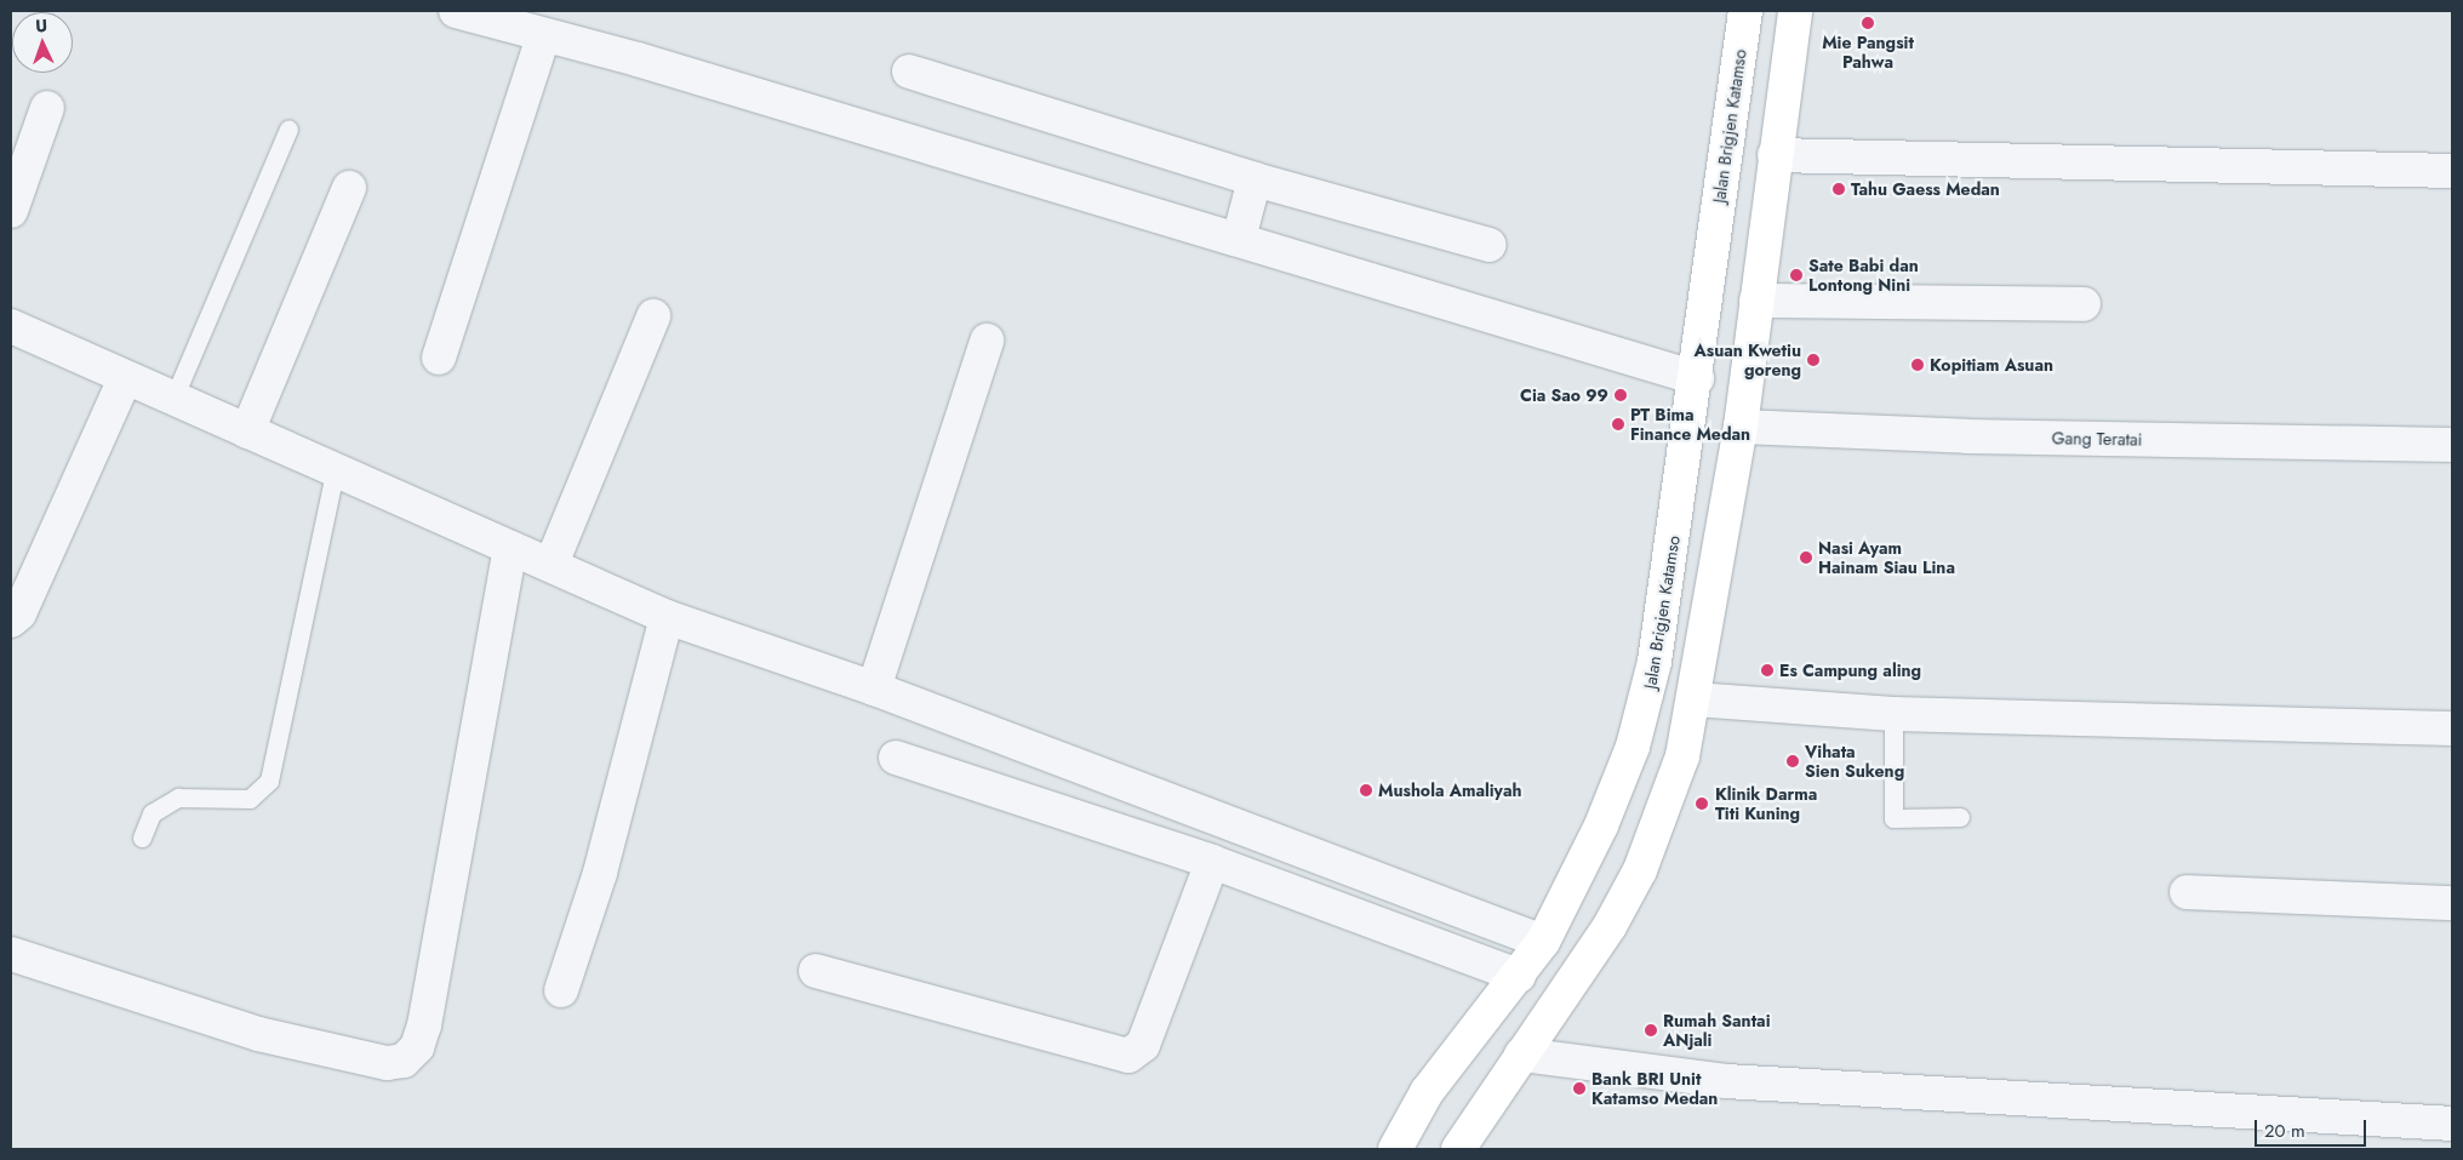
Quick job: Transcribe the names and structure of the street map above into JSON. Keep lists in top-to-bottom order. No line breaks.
{"streets":{"main road":["Jalan Brigjen Katamso"],"street":["Gang Teratai"]},"places":["Mie Pangsit Pahwa","Tahu Gaess Medan","Sate Babi dan Lontong Nini","Asuan Kwetiu goreng","Kopitiam Asuan","Cia Sao 99","PT Bima Finance Medan","Nasi Ayam Hainam Siau Lina","Es Campung aling","Vihata Sien Sukeng","Mushola Amaliyah","Klinik Darma Titi Kuning","Rumah Santai ANjali","Bank BRI Unit Katamso Medan"],"scale_bar":"20 m","north":"top"}
